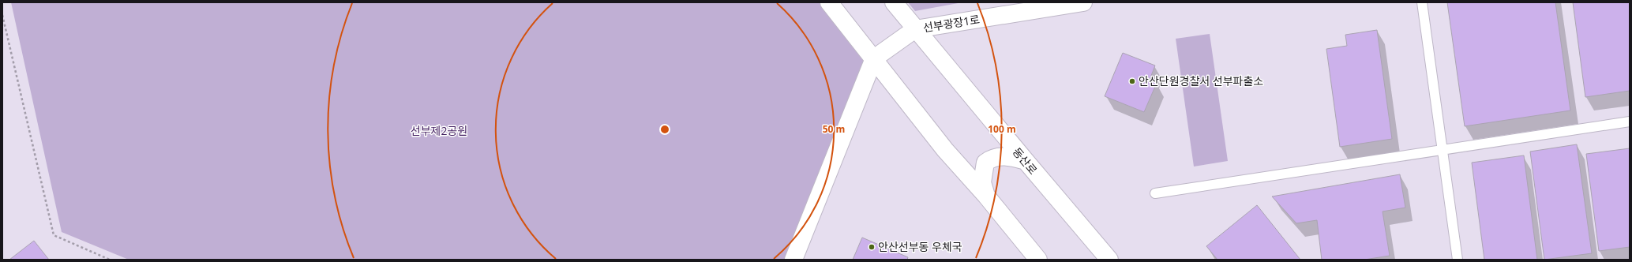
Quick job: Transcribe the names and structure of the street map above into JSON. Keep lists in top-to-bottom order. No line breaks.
{"streets":{"street":["선부광장1로","동산로"]},"crossings":[["선부광장1로","동산로"]],"parks":["선부제2공원"],"places":["안산단원경찰서 선부파출소","안산선부동 우체국"],"rings":["50 m","100 m"]}
